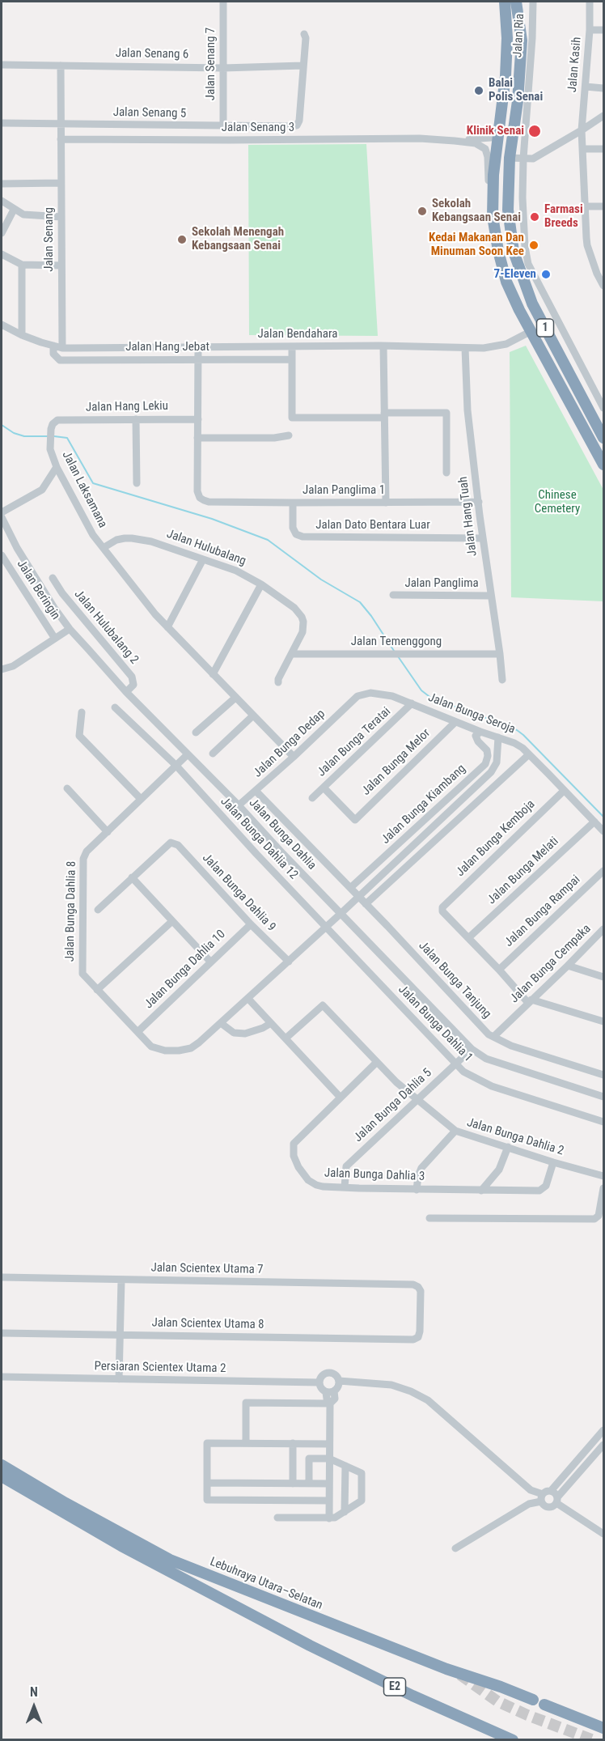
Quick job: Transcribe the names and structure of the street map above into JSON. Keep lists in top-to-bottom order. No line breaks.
{"streets":{"highway":["1","Lebuhraya Utara–Selatan","E2"],"street":["Jalan Ria","Jalan Senang 6","Jalan Senang 7","Jalan Kasih","Jalan Senang 5","Jalan Senang 3","Jalan Senang","Jalan Bendahara","Jalan Hang Jebat","Jalan Hang Lekiu","Jalan Laksamana","Jalan Panglima 1","Jalan Hang Tuah","Jalan Dato Bentara Luar","Jalan Hulubalang","Jalan Panglima","Jalan Beringin","Jalan Hulubalang 2","Jalan Temenggong","Jalan Bunga Seroja","Jalan Bunga Teratai","Jalan Bunga Dedap","Jalan Bunga Melor","Jalan Bunga Kiambang","Jalan Bunga Dahlia","Jalan Bunga Dahlia 12","Jalan Bunga Kemboja","Jalan Bunga Melati","Jalan Bunga Dahlia 9","Jalan Bunga Dahlia 8","Jalan Bunga Rampai","Jalan Bunga Cempaka","Jalan Bunga Dahlia 10","Jalan Bunga Tanjung","Jalan Bunga Dahlia 1","Jalan Bunga Dahlia 5","Jalan Bunga Dahlia 2","Jalan Bunga Dahlia 3","Jalan Scientex Utama 7","Jalan Scientex Utama 8","Persiaran Scientex Utama 2"]},"crossings":[["Jalan Senang 6","Jalan Senang 7"],["Jalan Senang 6","Jalan Senang 5"],["Jalan Senang 6","Jalan Senang"],["Jalan Senang 7","Jalan Senang 5"],["Jalan Senang 5","Jalan Senang"],["Jalan Senang 3","Jalan Senang"],["Jalan Senang 3","1"],["Jalan Senang","Jalan Bendahara"],["1","Jalan Bendahara"],["Jalan Bendahara","Jalan Hang Tuah"],["Jalan Hang Lekiu","Jalan Laksamana"],["Jalan Laksamana","Jalan Hulubalang"],["Jalan Laksamana","Jalan Bunga Dedap"],["Jalan Panglima 1","Jalan Hang Tuah"],["Jalan Panglima 1","Jalan Dato Bentara Luar"],["Jalan Hang Tuah","Jalan Dato Bentara Luar"],["Jalan Hang Tuah","Jalan Panglima"],["Jalan Hang Tuah","Jalan Temenggong"],["Jalan Hulubalang","Jalan Temenggong"],["Jalan Hulubalang 2","Jalan Bunga Dahlia"],["Jalan Bunga Seroja","Jalan Bunga Teratai"],["Jalan Bunga Seroja","Jalan Bunga Dedap"],["Jalan Bunga Seroja","Jalan Bunga Melor"],["Jalan Bunga Seroja","Jalan Bunga Kiambang"],["Jalan Bunga Seroja","Jalan Bunga Kemboja"],["Jalan Bunga Seroja","Jalan Bunga Melati"],["Jalan Bunga Seroja","Jalan Bunga Dahlia 8"],["Jalan Bunga Teratai","Jalan Bunga Melor"],["Jalan Bunga Dedap","Jalan Bunga Dahlia"],["Jalan Bunga Dedap","Jalan Bunga Tanjung"],["Jalan Bunga Kiambang","Jalan Bunga Tanjung"],["Jalan Bunga Dahlia","Jalan Bunga Dahlia 8"],["Jalan Bunga Dahlia","Jalan Bunga Dahlia 5"],["Jalan Bunga Dahlia 12","Jalan Bunga Dahlia 8"],["Jalan Bunga Dahlia 12","Jalan Bunga Dahlia 1"],["Jalan Bunga Kemboja","Jalan Bunga Melati"],["Jalan Bunga Dahlia 9","Jalan Bunga Dahlia 8"],["Jalan Bunga Dahlia 9","Jalan Bunga Dahlia 10"],["Jalan Bunga Dahlia 8","Jalan Bunga Dahlia 10"],["Jalan Bunga Dahlia 8","Jalan Bunga Tanjung"],["Jalan Bunga Dahlia 8","Jalan Bunga Dahlia 1"],["Jalan Bunga Cempaka","Jalan Bunga Tanjung"],["Jalan Bunga Dahlia 1","Jalan Bunga Dahlia 5"],["Jalan Bunga Dahlia 5","Jalan Bunga Dahlia 2"],["Jalan Bunga Dahlia 5","Jalan Bunga Dahlia 3"],["Jalan Bunga Dahlia 2","Jalan Bunga Dahlia 3"],["Jalan Scientex Utama 7","Jalan Scientex Utama 8"]],"parks":["Chinese Cemetery"],"places":["Balai Polis Senai","Klinik Senai","Sekolah Kebangsaan Senai","Farmasi Breeds","Sekolah Menengah Kebangsaan Senai","Kedai Makanan Dan Minuman Soon Kee","7-Eleven"],"north":"top"}
